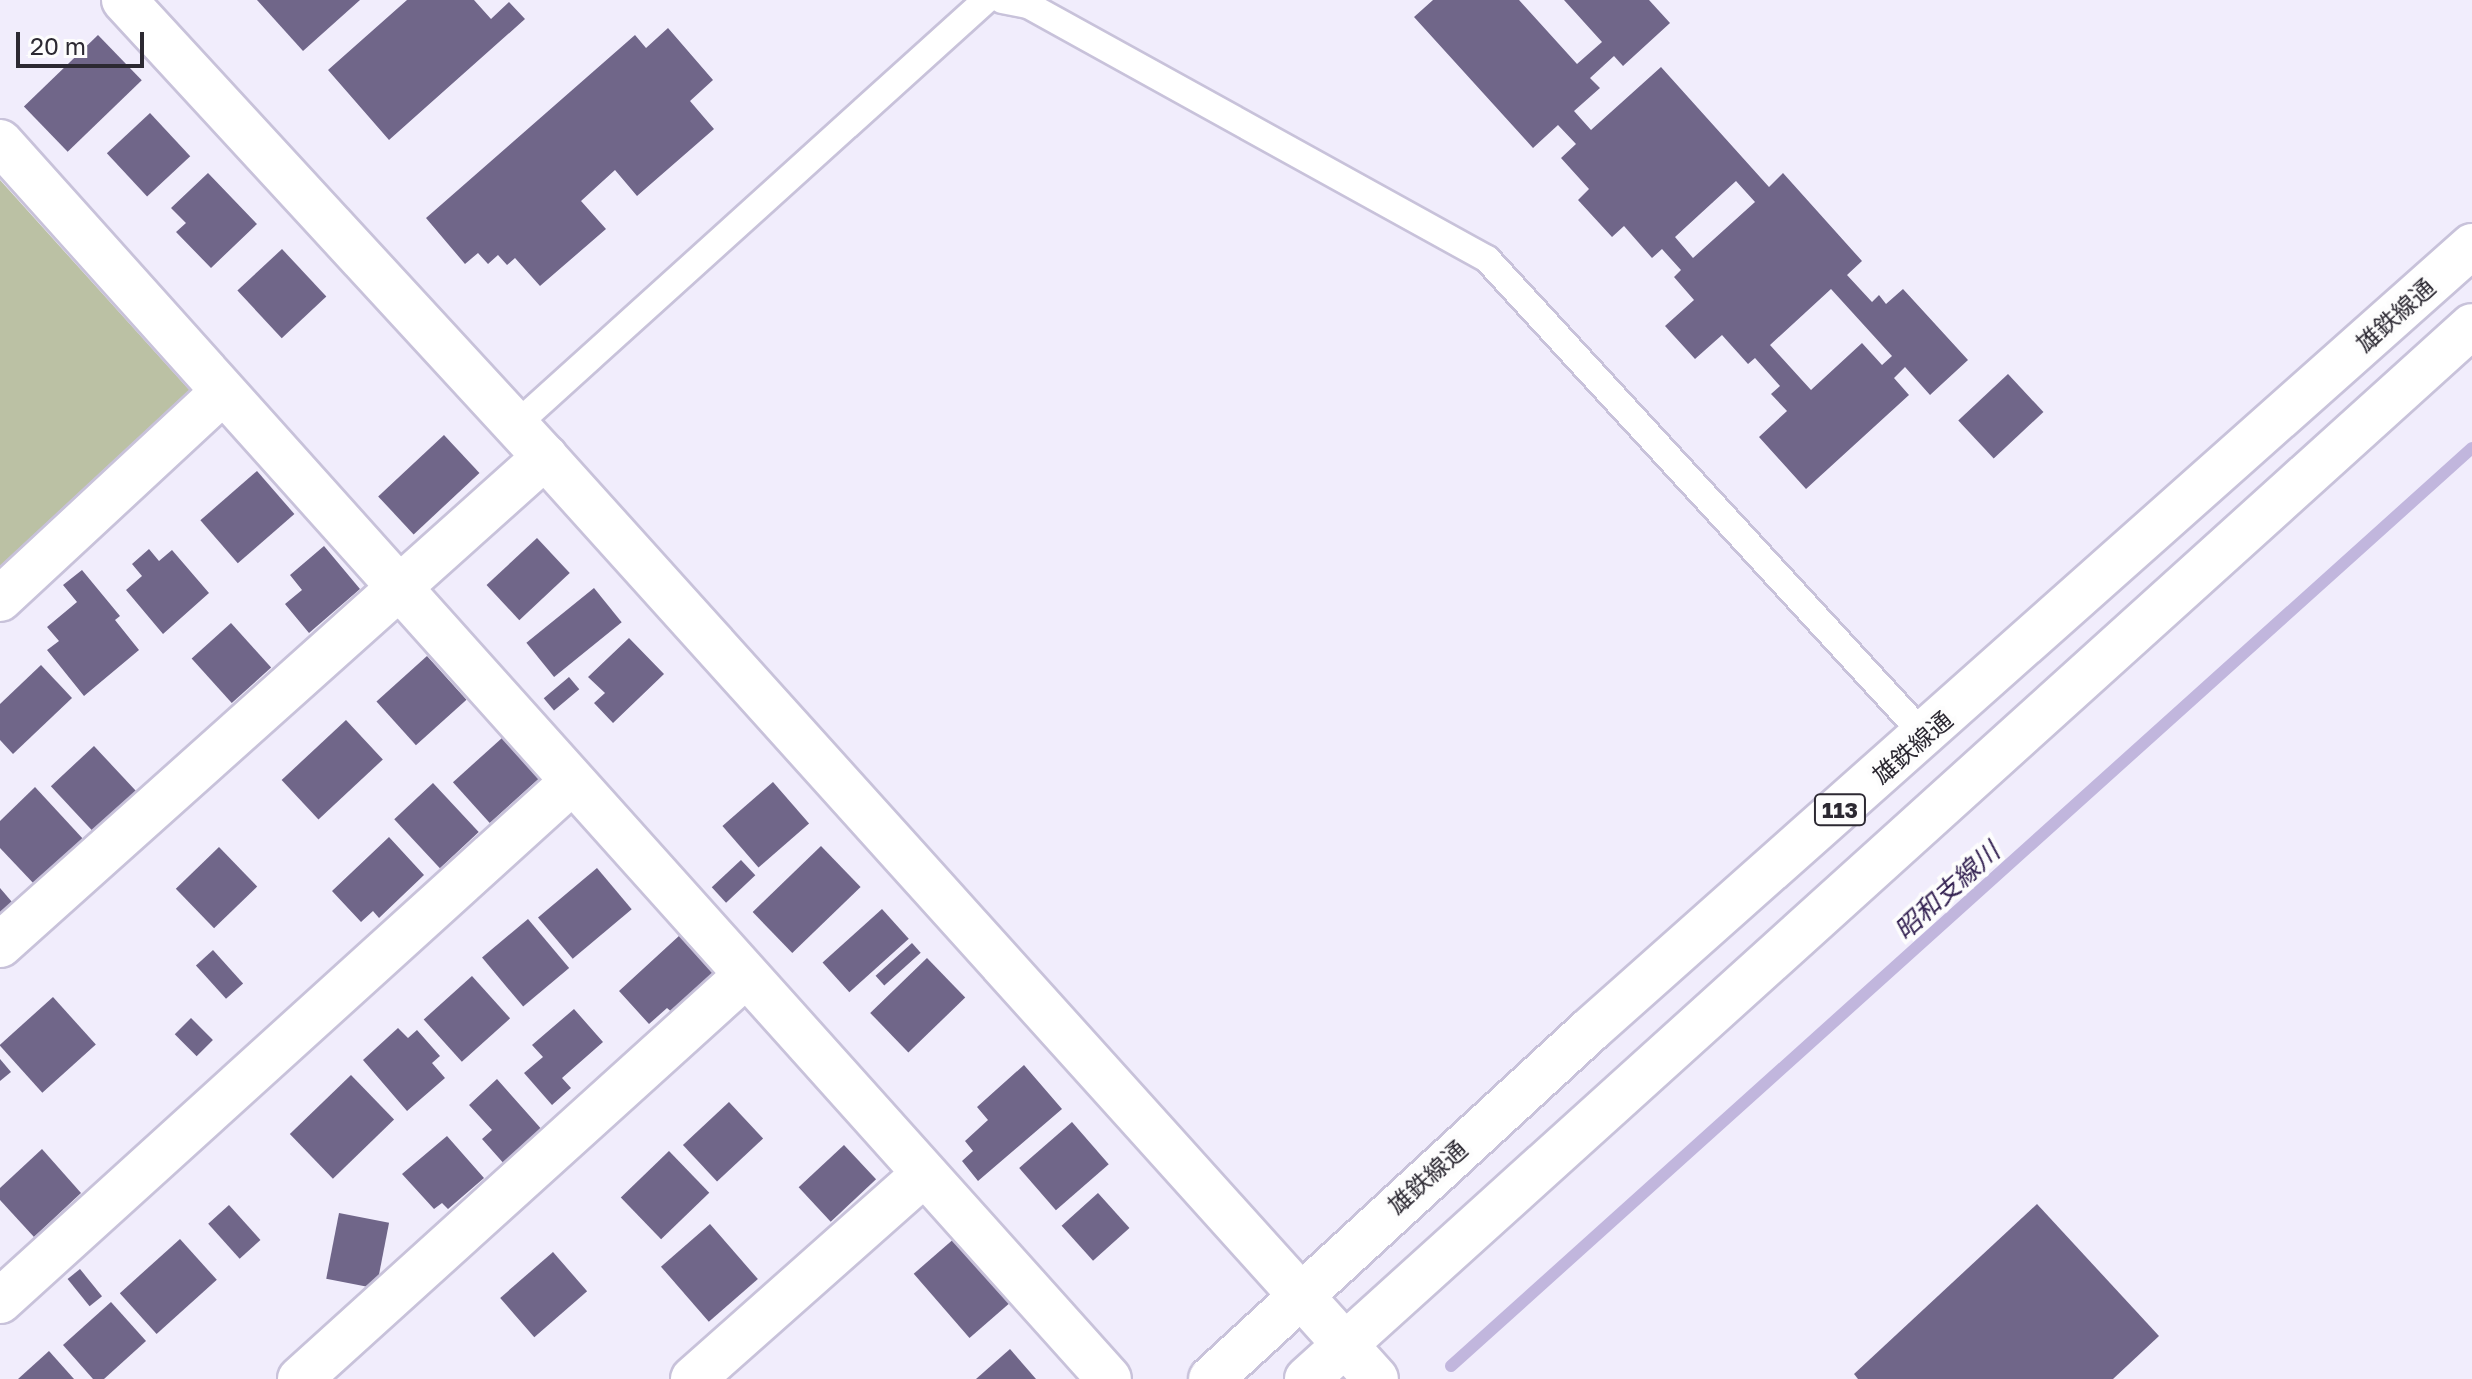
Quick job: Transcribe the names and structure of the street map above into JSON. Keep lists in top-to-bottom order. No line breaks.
{"streets":{"street":["雄鉄線通","113"]},"water":["昭和支線川"],"scale_bar":"20 m"}
